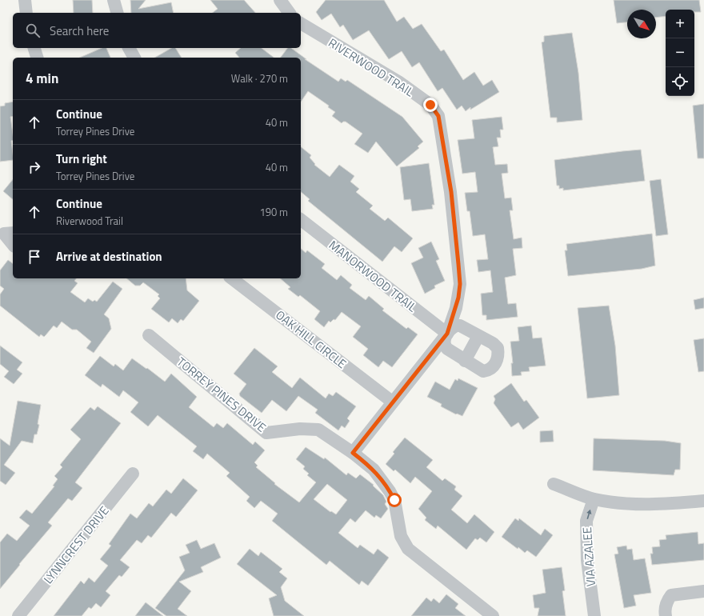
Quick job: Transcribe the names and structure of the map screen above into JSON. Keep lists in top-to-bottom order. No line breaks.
{"streets":{"street":["RIVERWOOD TRAIL","MANORWOOD TRAIL","OAK HILL CIRCLE","TORREY PINES DRIVE","LYNNCREST DRIVE","VIA AZALEE"]},"crossings":[["RIVERWOOD TRAIL","MANORWOOD TRAIL"],["RIVERWOOD TRAIL","OAK HILL CIRCLE"]],"one_way":["VIA AZALEE"],"north":"bottom right","page":{"map_buttons":["+","−"],"search":"Search here","heading":["4 min","Walk · 270 m"],"list":[["Continue","Torrey Pines Drive","40 m"],["Turn right","Torrey Pines Drive","40 m"],["Continue","Riverwood Trail","190 m"],"Arrive at destination"]}}
